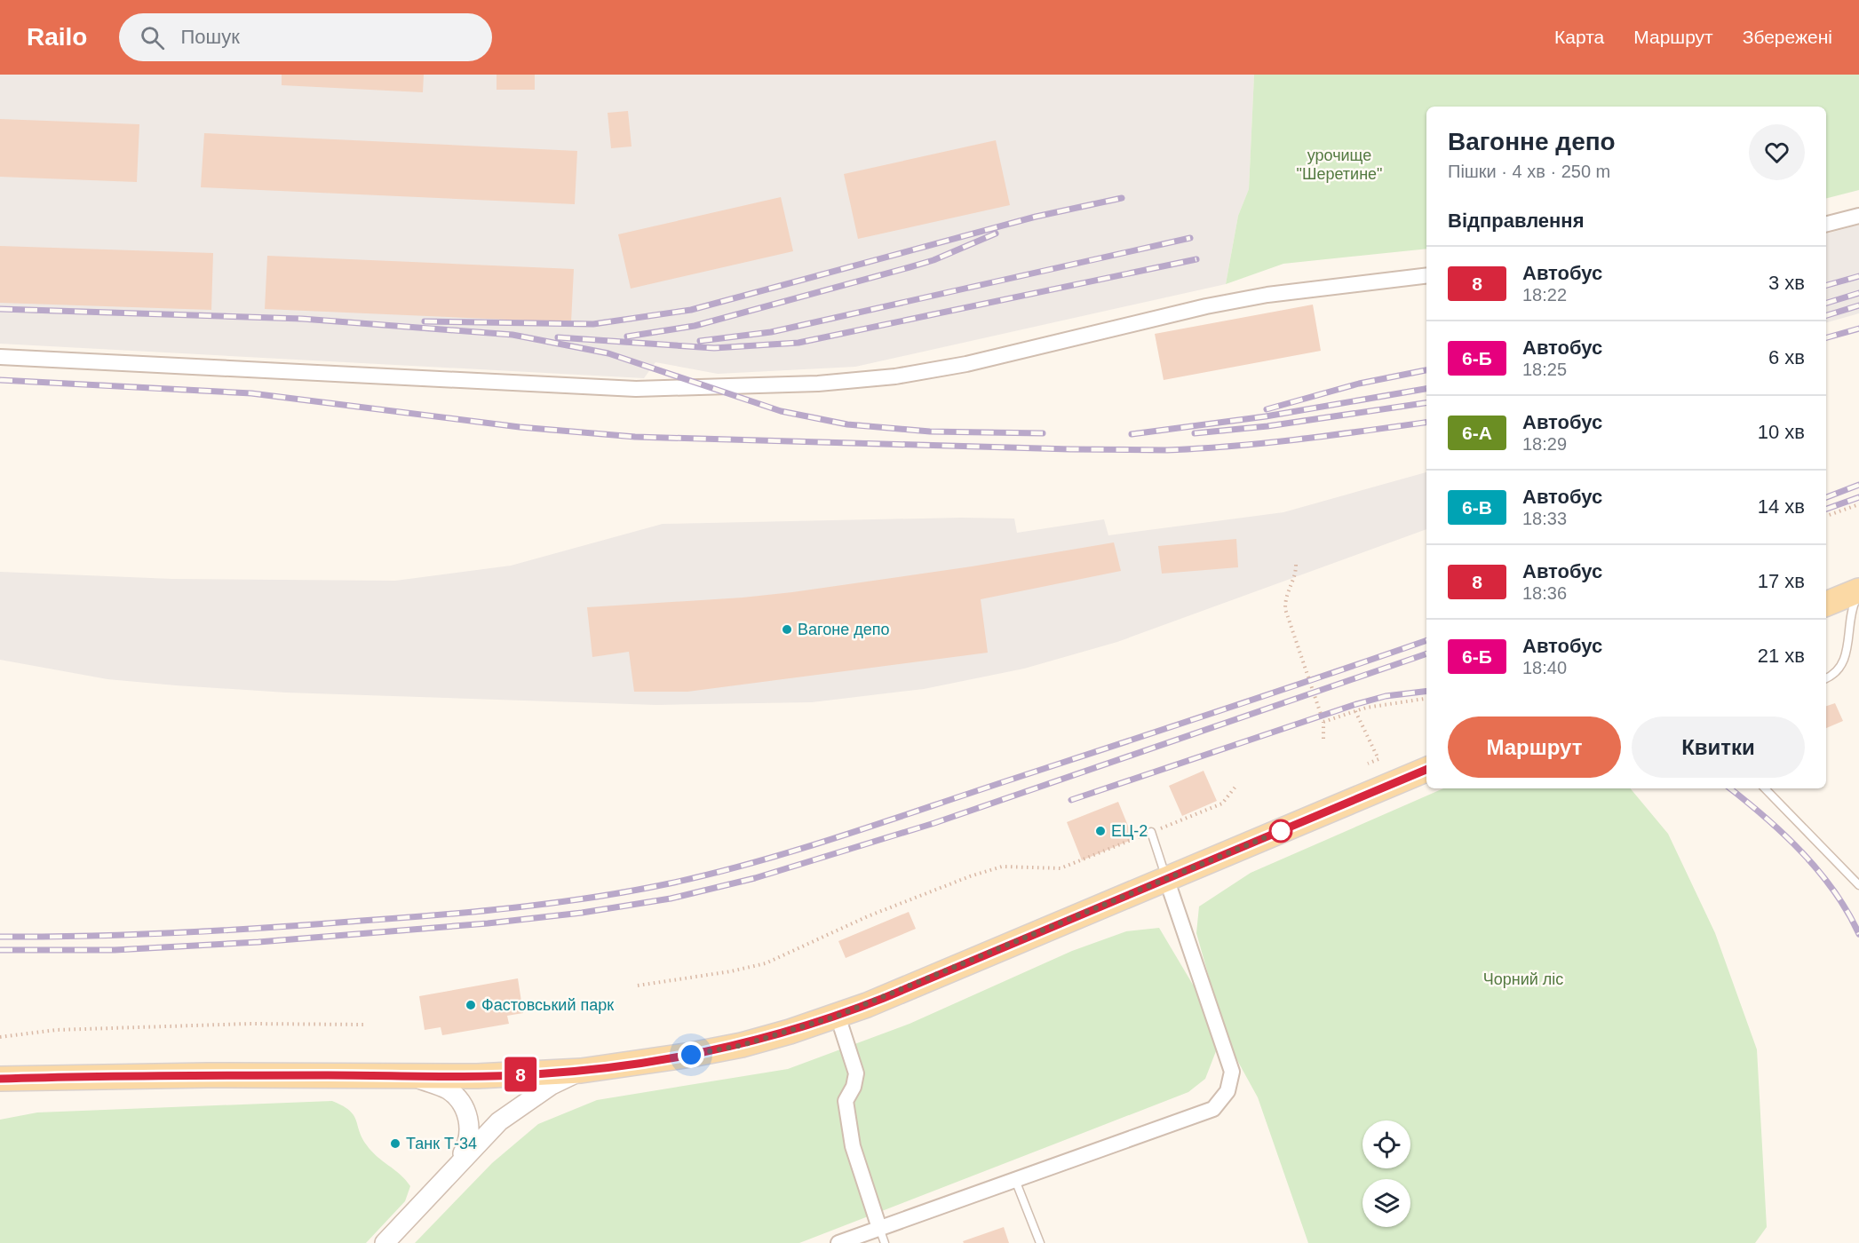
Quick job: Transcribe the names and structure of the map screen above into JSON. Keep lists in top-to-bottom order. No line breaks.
{"parks":["урочище \"Шеретине\"","Чорний ліс"],"places":["Вагоне депо","ЕЦ-2","Фастовський парк","Танк Т-34"],"lines":["bus line 8"],"page":{"header":"Railo","search":"Пошук","nav":["Карта","Маршрут","Збережені"],"on_map":"8","heading":[["Вагонне депо","Пішки · 4 хв · 250 m"],"Відправлення"],"list":[{"mark":"8","name":"Автобус","note":"18:22","value":"3 хв"},{"mark":"6-Б","name":"Автобус","note":"18:25","value":"6 хв"},{"mark":"6-А","name":"Автобус","note":"18:29","value":"10 хв"},{"mark":"6-В","name":"Автобус","note":"18:33","value":"14 хв"},{"mark":"8","name":"Автобус","note":"18:36","value":"17 хв"},{"mark":"6-Б","name":"Автобус","note":"18:40","value":"21 хв"}],"buttons":["Маршрут","Квитки"]}}
